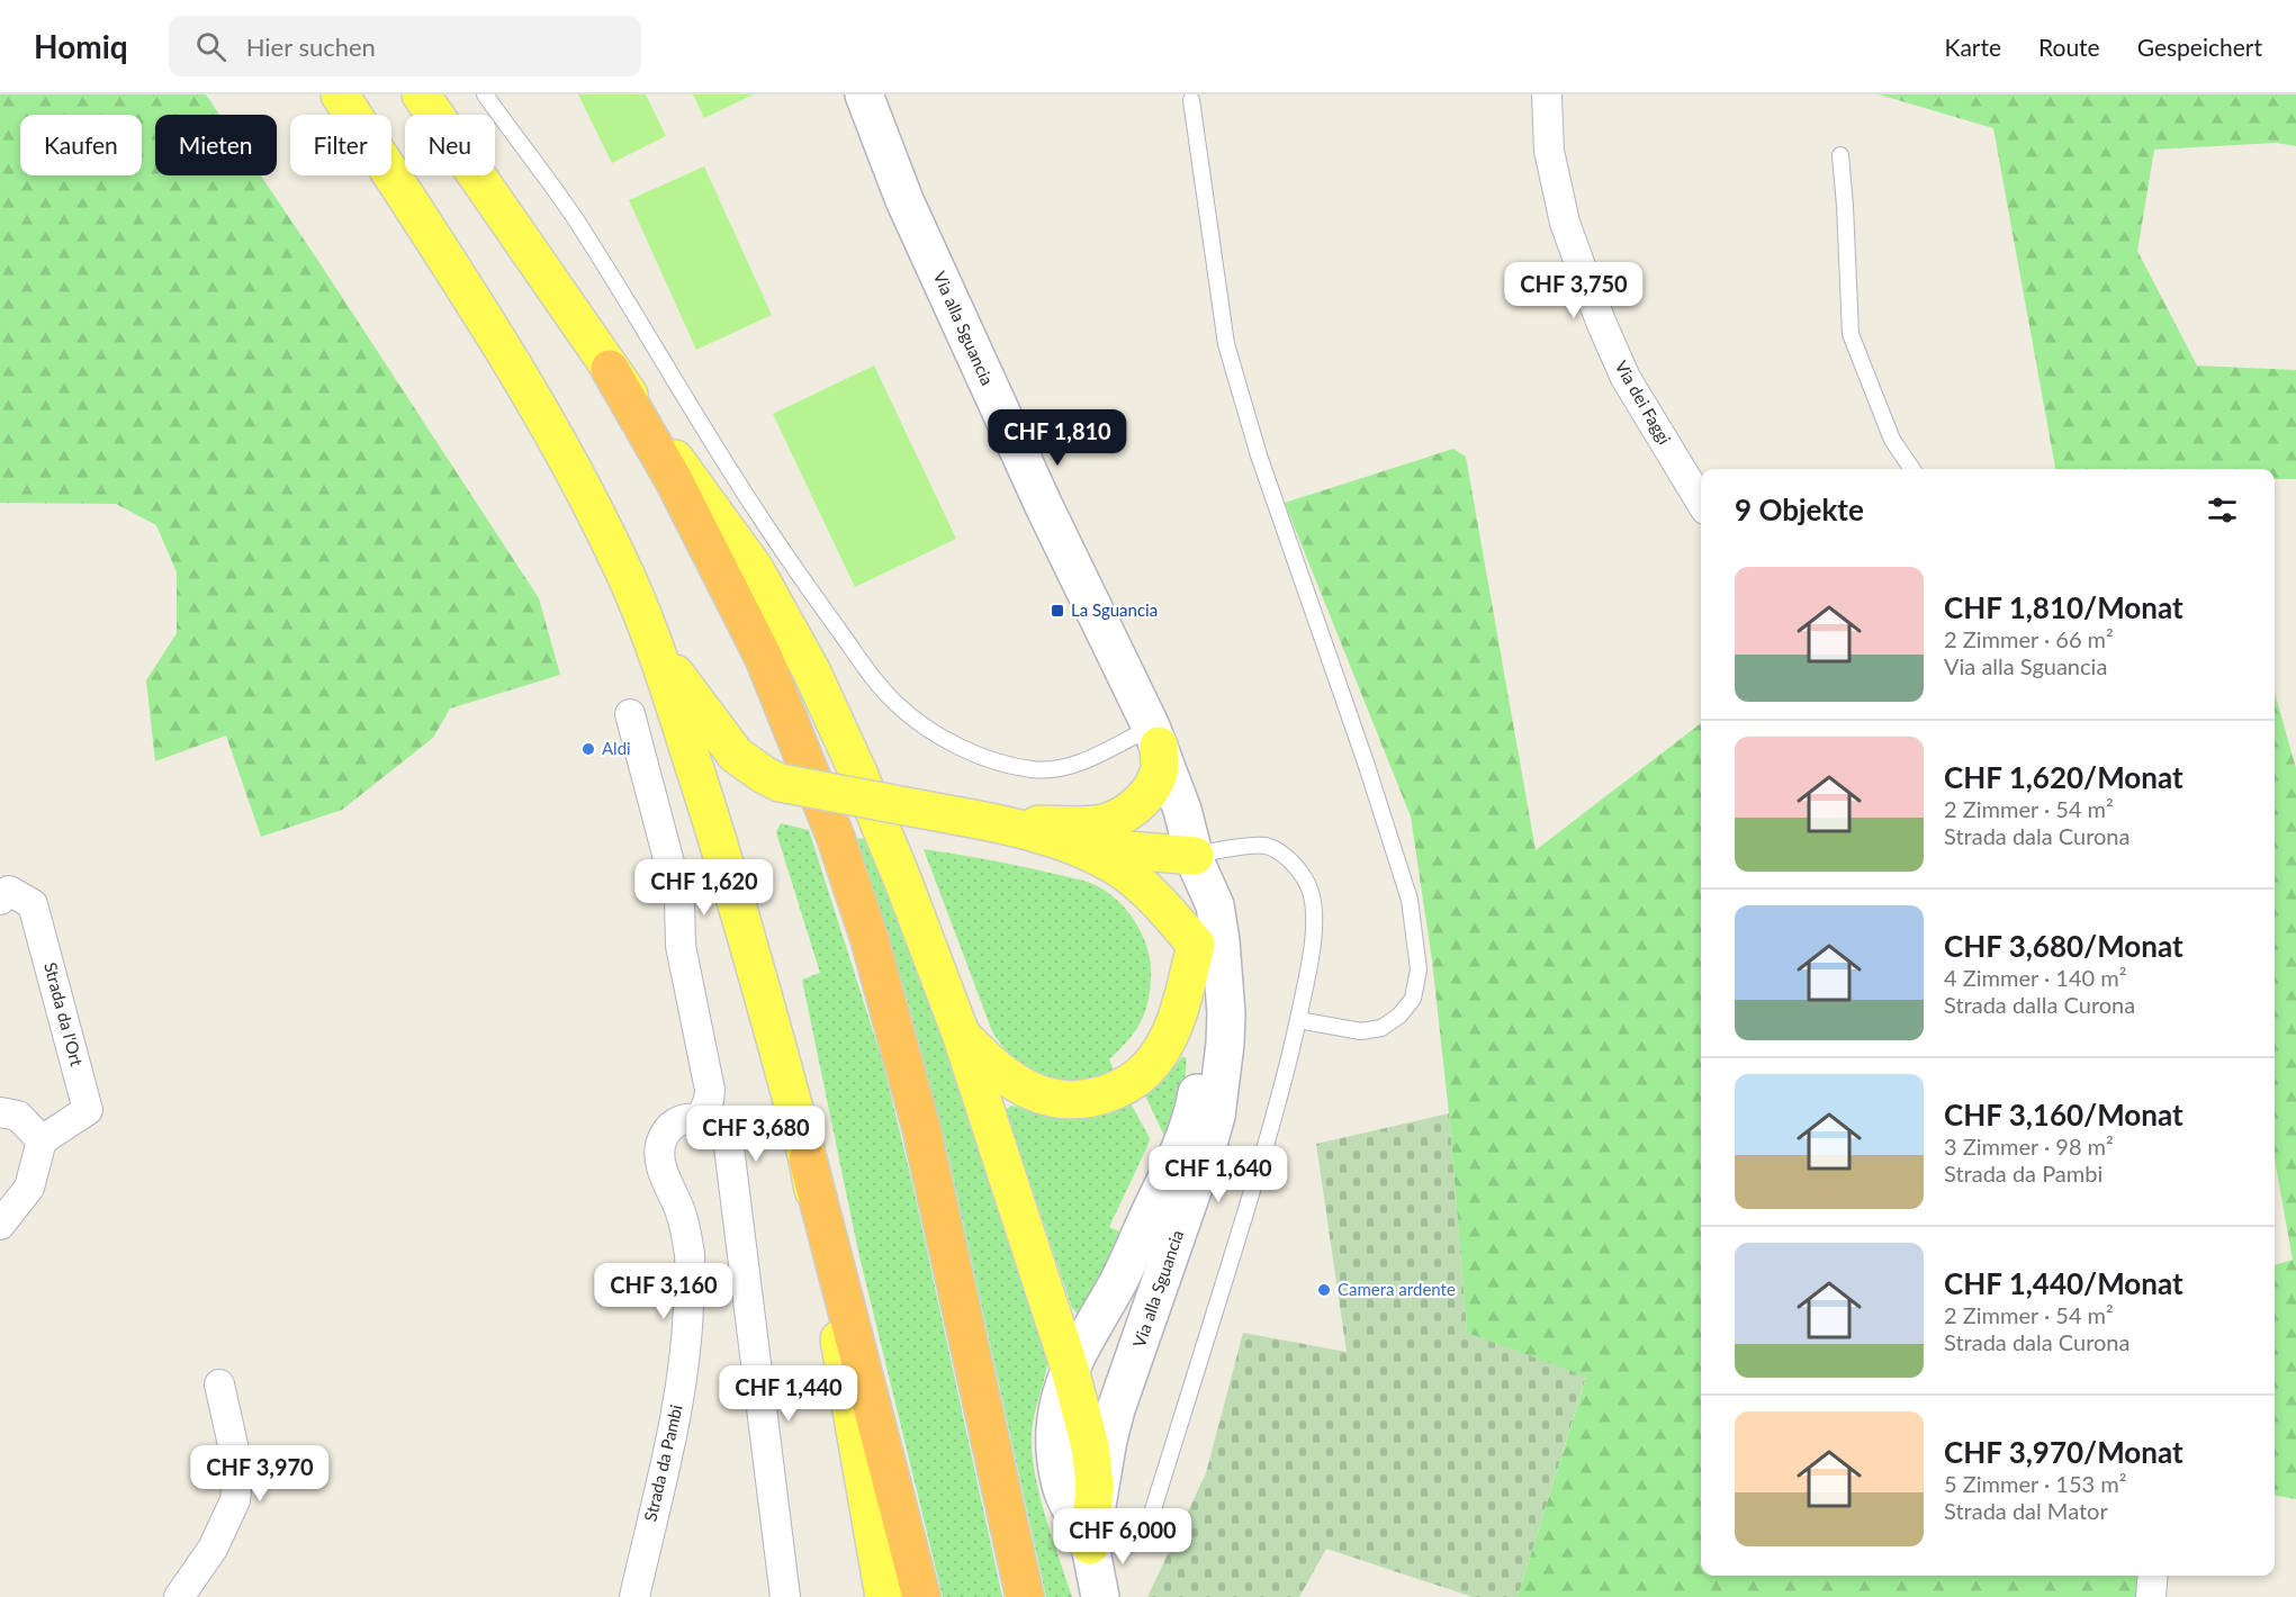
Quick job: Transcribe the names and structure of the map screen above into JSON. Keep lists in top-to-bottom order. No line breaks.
{"streets":{"street":["Via alla Sguancia","Via dei Faggi","Strada da l'Ort","Strada da Pambi"]},"places":{"transit":["La Sguancia"],"other":["Aldi","Camera ardente"]},"page":{"header":"Homiq","search":"Hier suchen","nav":["Karte","Route","Gespeichert"],"chip":["Kaufen","Mieten","Filter","Neu"],"price":["CHF 3,750","CHF 1,810","CHF 1,620","CHF 3,680","CHF 1,640","CHF 3,160","CHF 1,440","CHF 3,970","CHF 6,000"],"heading":"9 Objekte","list":[{"name":"CHF 1,810/Monat","note":"2 Zimmer · 66 m² · Via alla Sguancia"},{"name":"CHF 1,620/Monat","note":"2 Zimmer · 54 m² · Strada dala Curona"},{"name":"CHF 3,680/Monat","note":"4 Zimmer · 140 m² · Strada dalla Curona"},{"name":"CHF 3,160/Monat","note":"3 Zimmer · 98 m² · Strada da Pambi"},{"name":"CHF 1,440/Monat","note":"2 Zimmer · 54 m² · Strada dala Curona"},{"name":"CHF 3,970/Monat","note":"5 Zimmer · 153 m² · Strada dal Mator"}]}}
